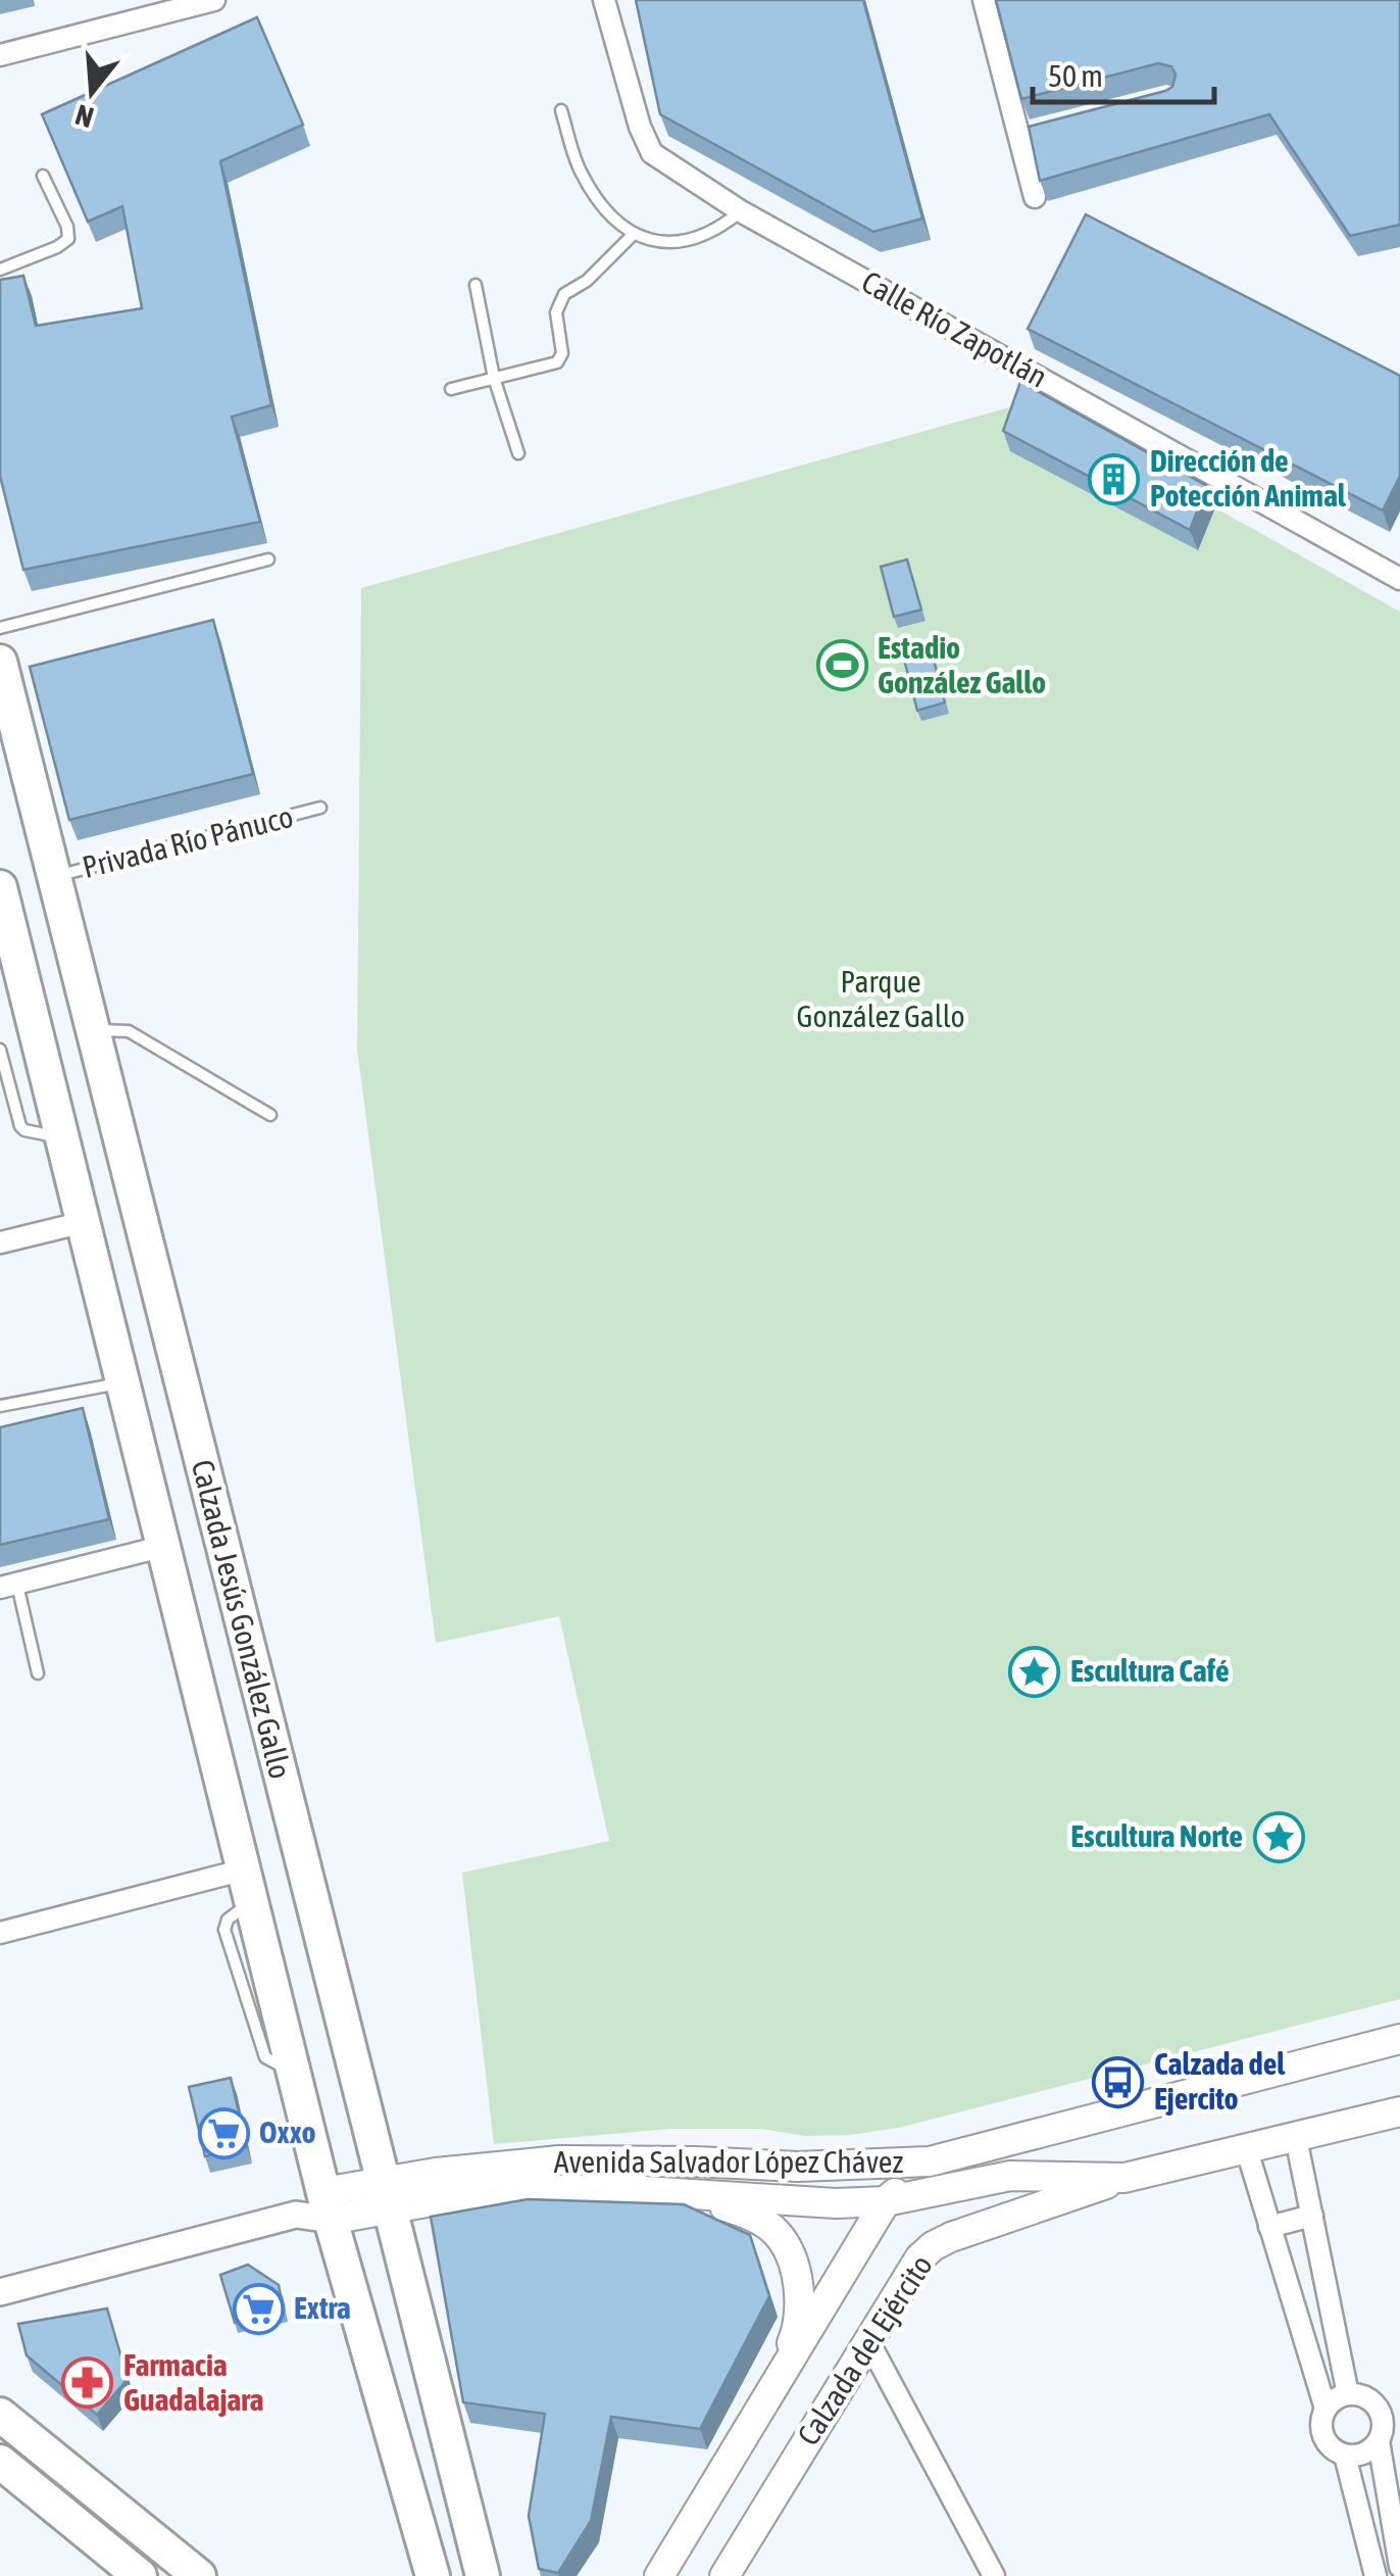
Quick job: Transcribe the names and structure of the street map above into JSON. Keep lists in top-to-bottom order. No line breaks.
{"streets":{"main road":["Calzada Jesús González Gallo","Avenida Salvador López Chávez","Calzada del Ejército"],"street":["Calle Río Zapotlán"],"lane":["Privada Río Pánuco"]},"crossings":[["Privada Río Pánuco","Calzada Jesús González Gallo"],["Calzada Jesús González Gallo","Avenida Salvador López Chávez"],["Avenida Salvador López Chávez","Calzada del Ejército"]],"parks":["Parque González Gallo"],"places":{"building":["Dirección de Potección Animal"],"sports":["Estadio González Gallo"],"place":["Escultura Café","Escultura Norte"],"bus stop":["Calzada del Ejercito"],"supermarket":["Oxxo","Extra"],"pharmacy":["Farmacia Guadalajara"]},"scale_bar":"50 m","north":"bottom"}
